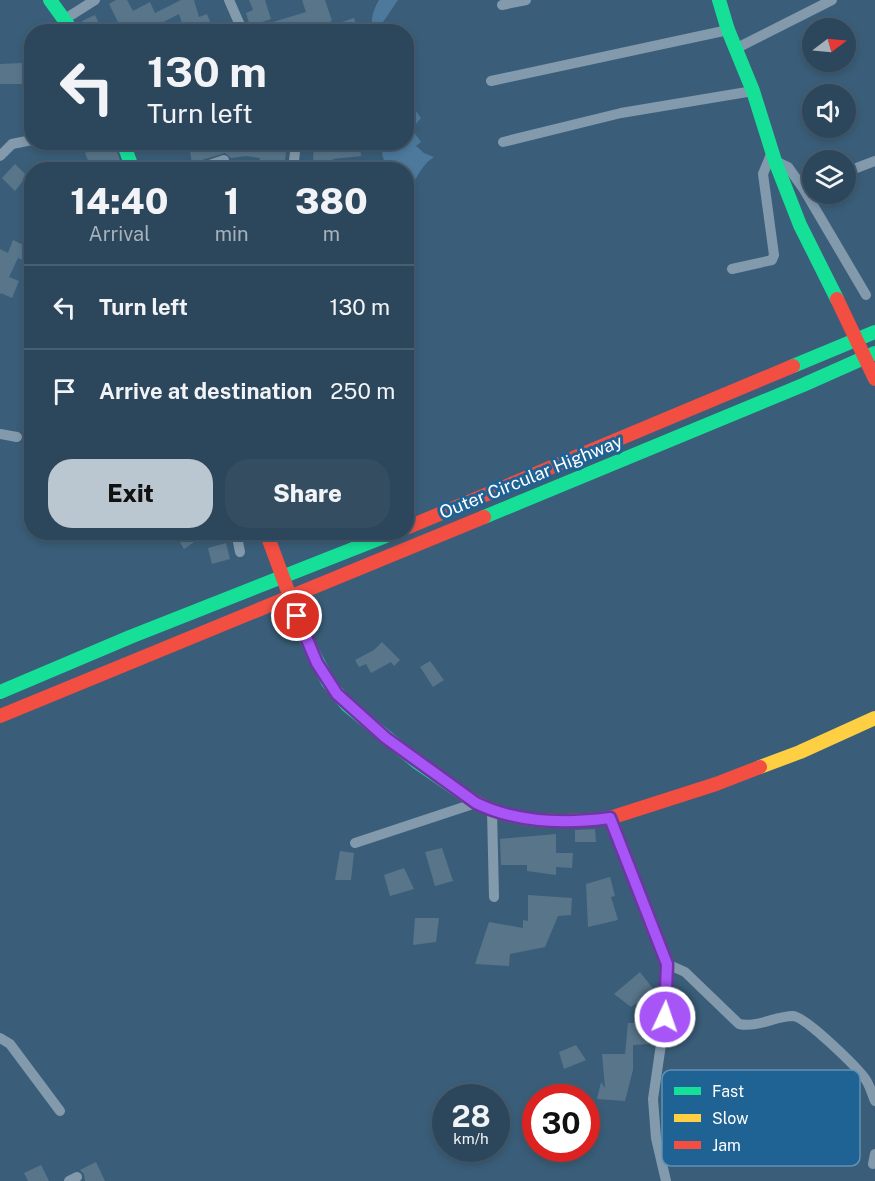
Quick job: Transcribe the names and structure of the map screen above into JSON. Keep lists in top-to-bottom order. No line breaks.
{"streets":{"main road":["Outer Circular Highway"]},"legend":["Fast","Slow","Jam"],"north":"right","page":{"turn":["130 m","Turn left"],"eta":["14:40","Arrival","1","min","380","m"],"list":[{"name":"Turn left","value":"130 m"},{"name":"Arrive at destination","value":"250 m"}],"buttons":["Exit","Share"],"speed":"28 km/h","limit":"30"}}
